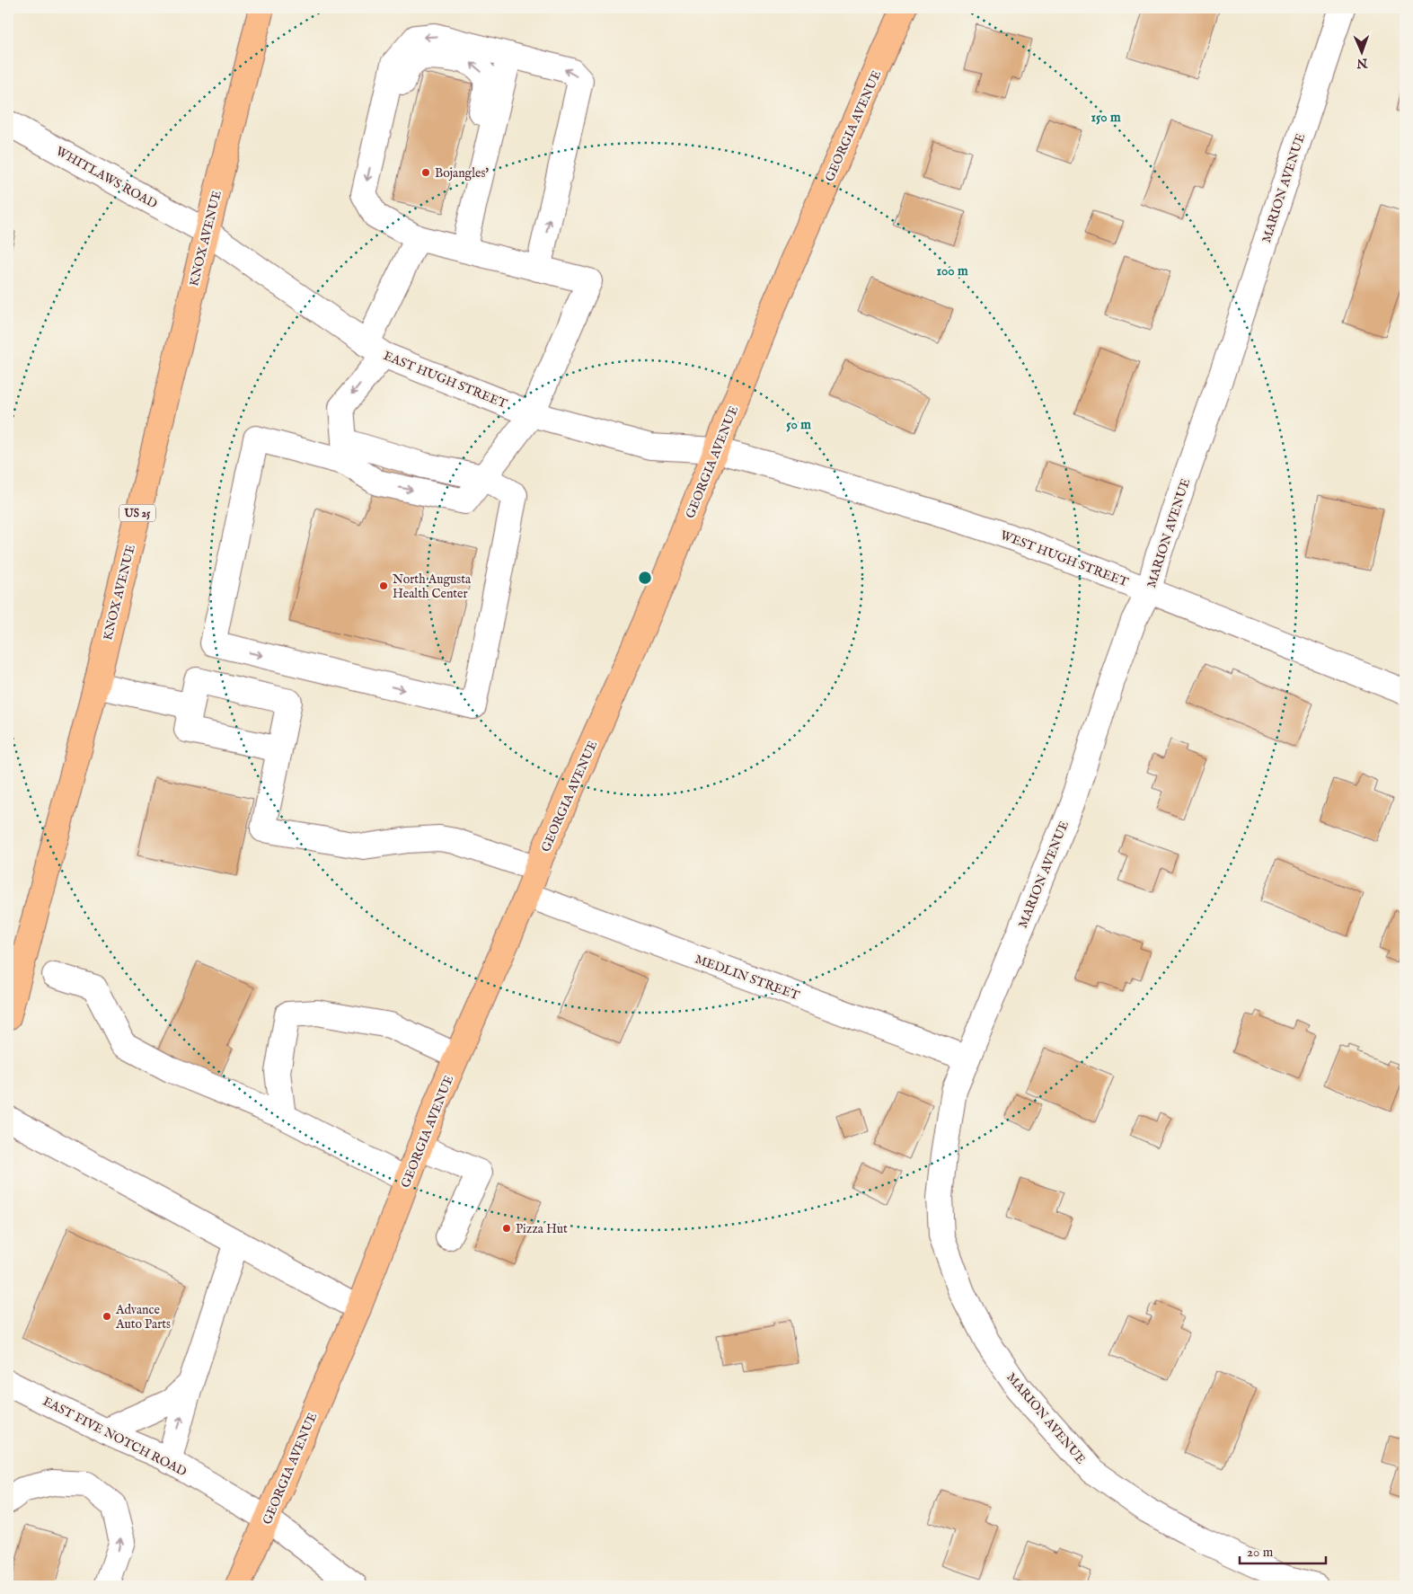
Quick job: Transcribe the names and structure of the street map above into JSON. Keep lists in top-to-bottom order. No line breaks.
{"streets":{"main road":["GEORGIA AVENUE","KNOX AVENUE","US 25"],"street":["WHITLAWS ROAD","MARION AVENUE","EAST HUGH STREET","WEST HUGH STREET","MEDLIN STREET","EAST FIVE NOTCH ROAD"]},"crossings":[["GEORGIA AVENUE","EAST HUGH STREET"],["GEORGIA AVENUE","WEST HUGH STREET"],["GEORGIA AVENUE","MEDLIN STREET"],["GEORGIA AVENUE","EAST FIVE NOTCH ROAD"],["WHITLAWS ROAD","KNOX AVENUE"],["WHITLAWS ROAD","EAST HUGH STREET"],["MARION AVENUE","WEST HUGH STREET"],["MARION AVENUE","MEDLIN STREET"],["KNOX AVENUE","EAST HUGH STREET"],["EAST HUGH STREET","WEST HUGH STREET"]],"places":["Bojangles'","North Augusta Health Center","Pizza Hut","Advance Auto Parts"],"scale_bar":"20 m","north":"bottom","rings":["150 m","100 m","50 m"]}
